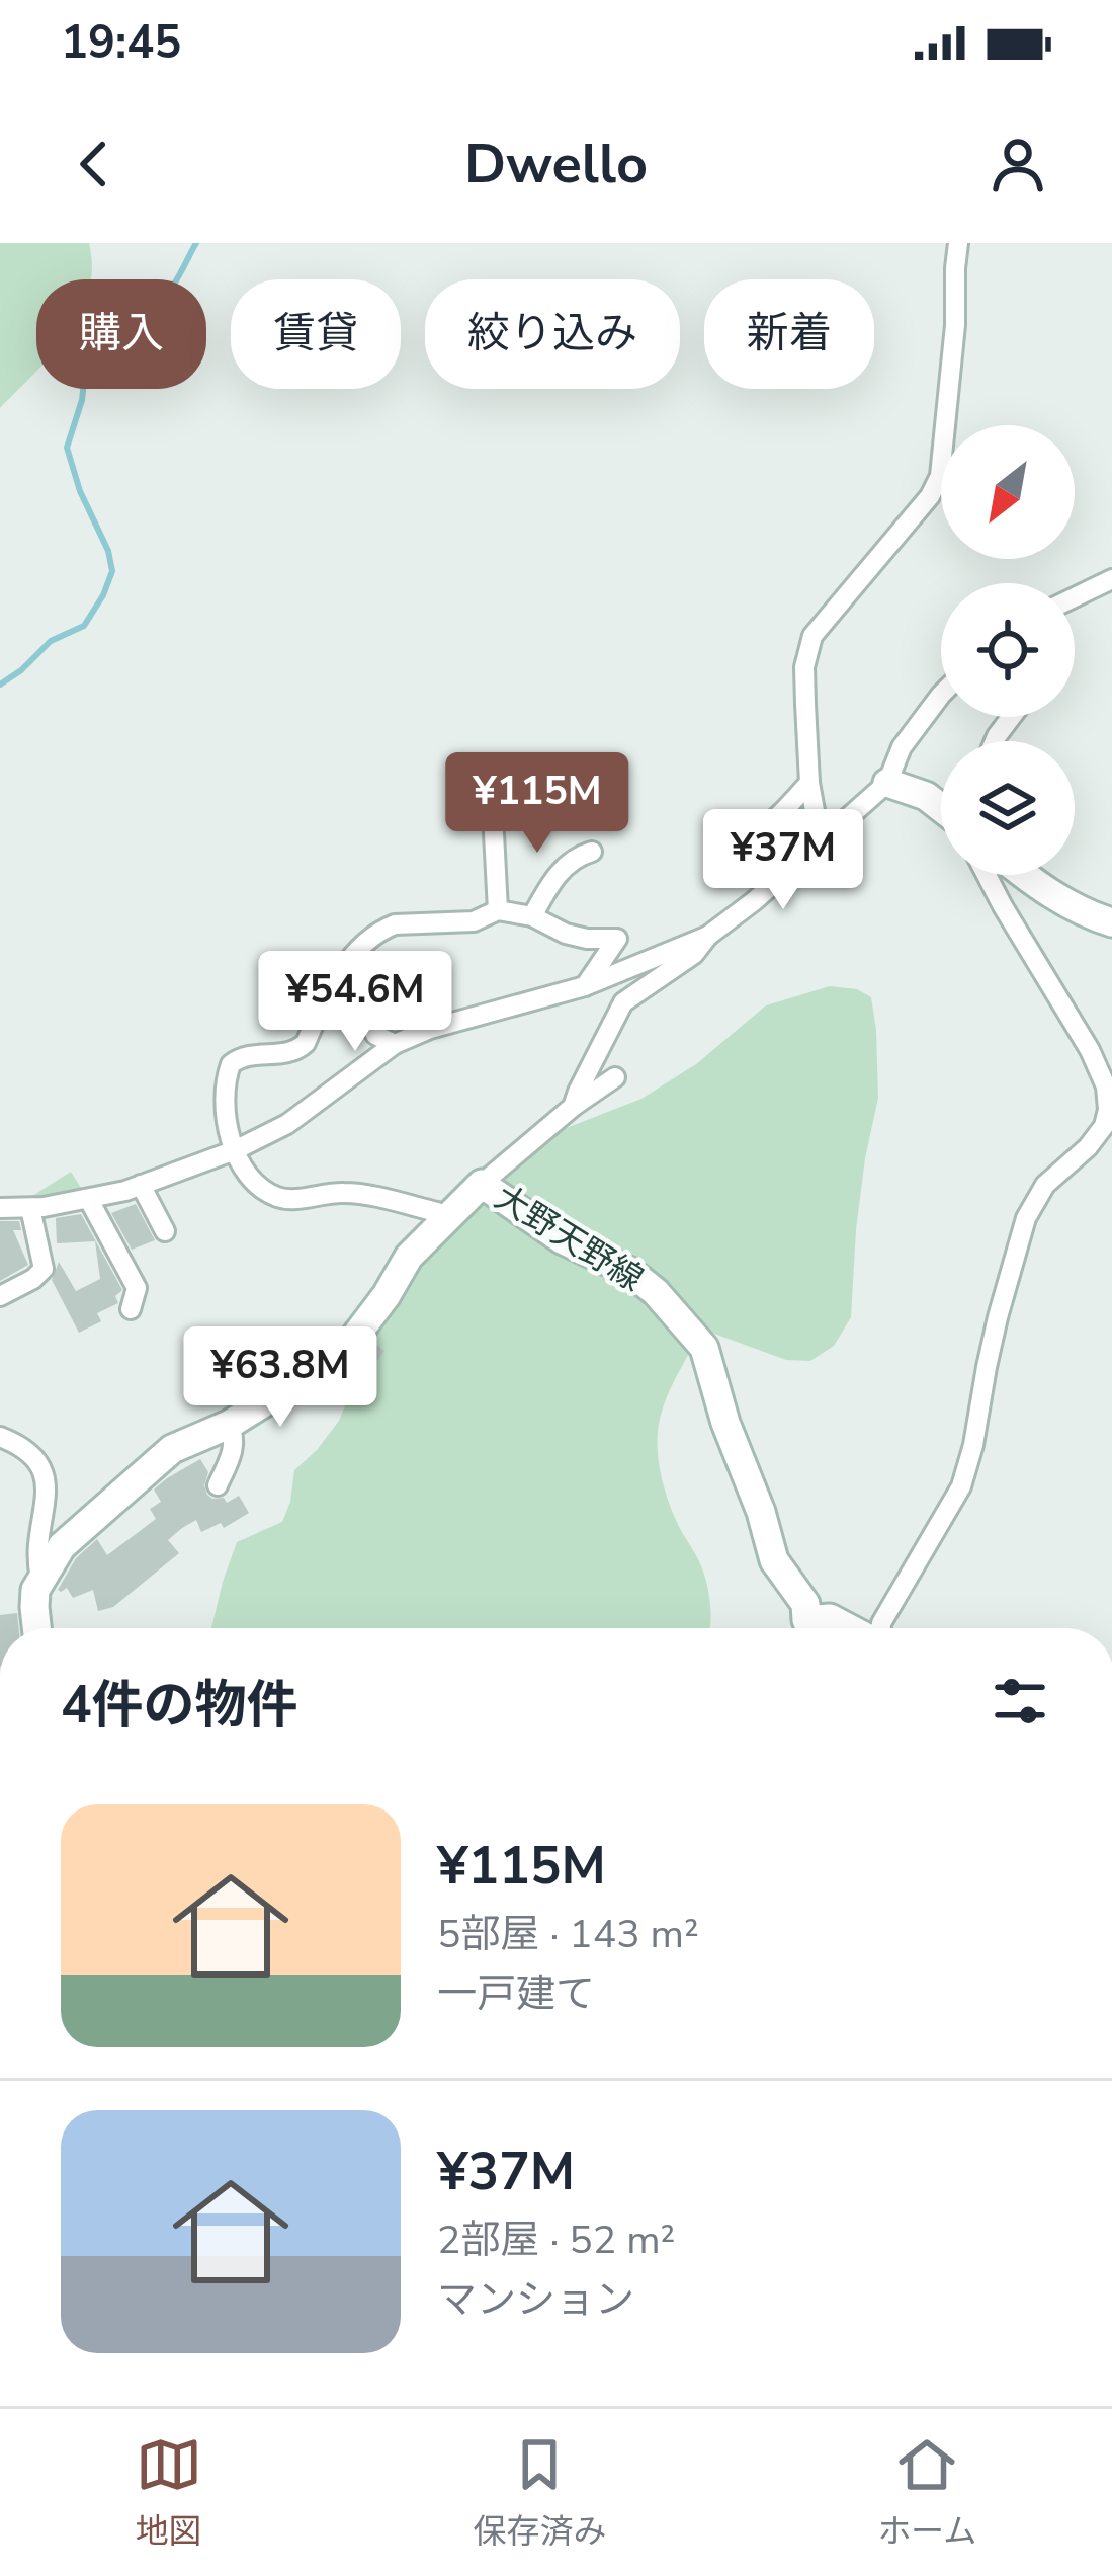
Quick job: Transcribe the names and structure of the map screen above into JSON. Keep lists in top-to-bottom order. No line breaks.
{"streets":{"main road":["大野天野線"]},"north":"bottom left","page":{"status":"19:45","header":"Dwello","chip":["購入","賃貸","絞り込み","新着"],"price":["¥115M","¥37M","¥54.6M","¥63.8M"],"heading":"4件の物件","list":[{"name":"¥115M","note":"5部屋 · 143 m² · 一戸建て"},{"name":"¥37M","note":"2部屋 · 52 m² · マンション"}],"tabs":["地図","保存済み","ホーム"]}}
